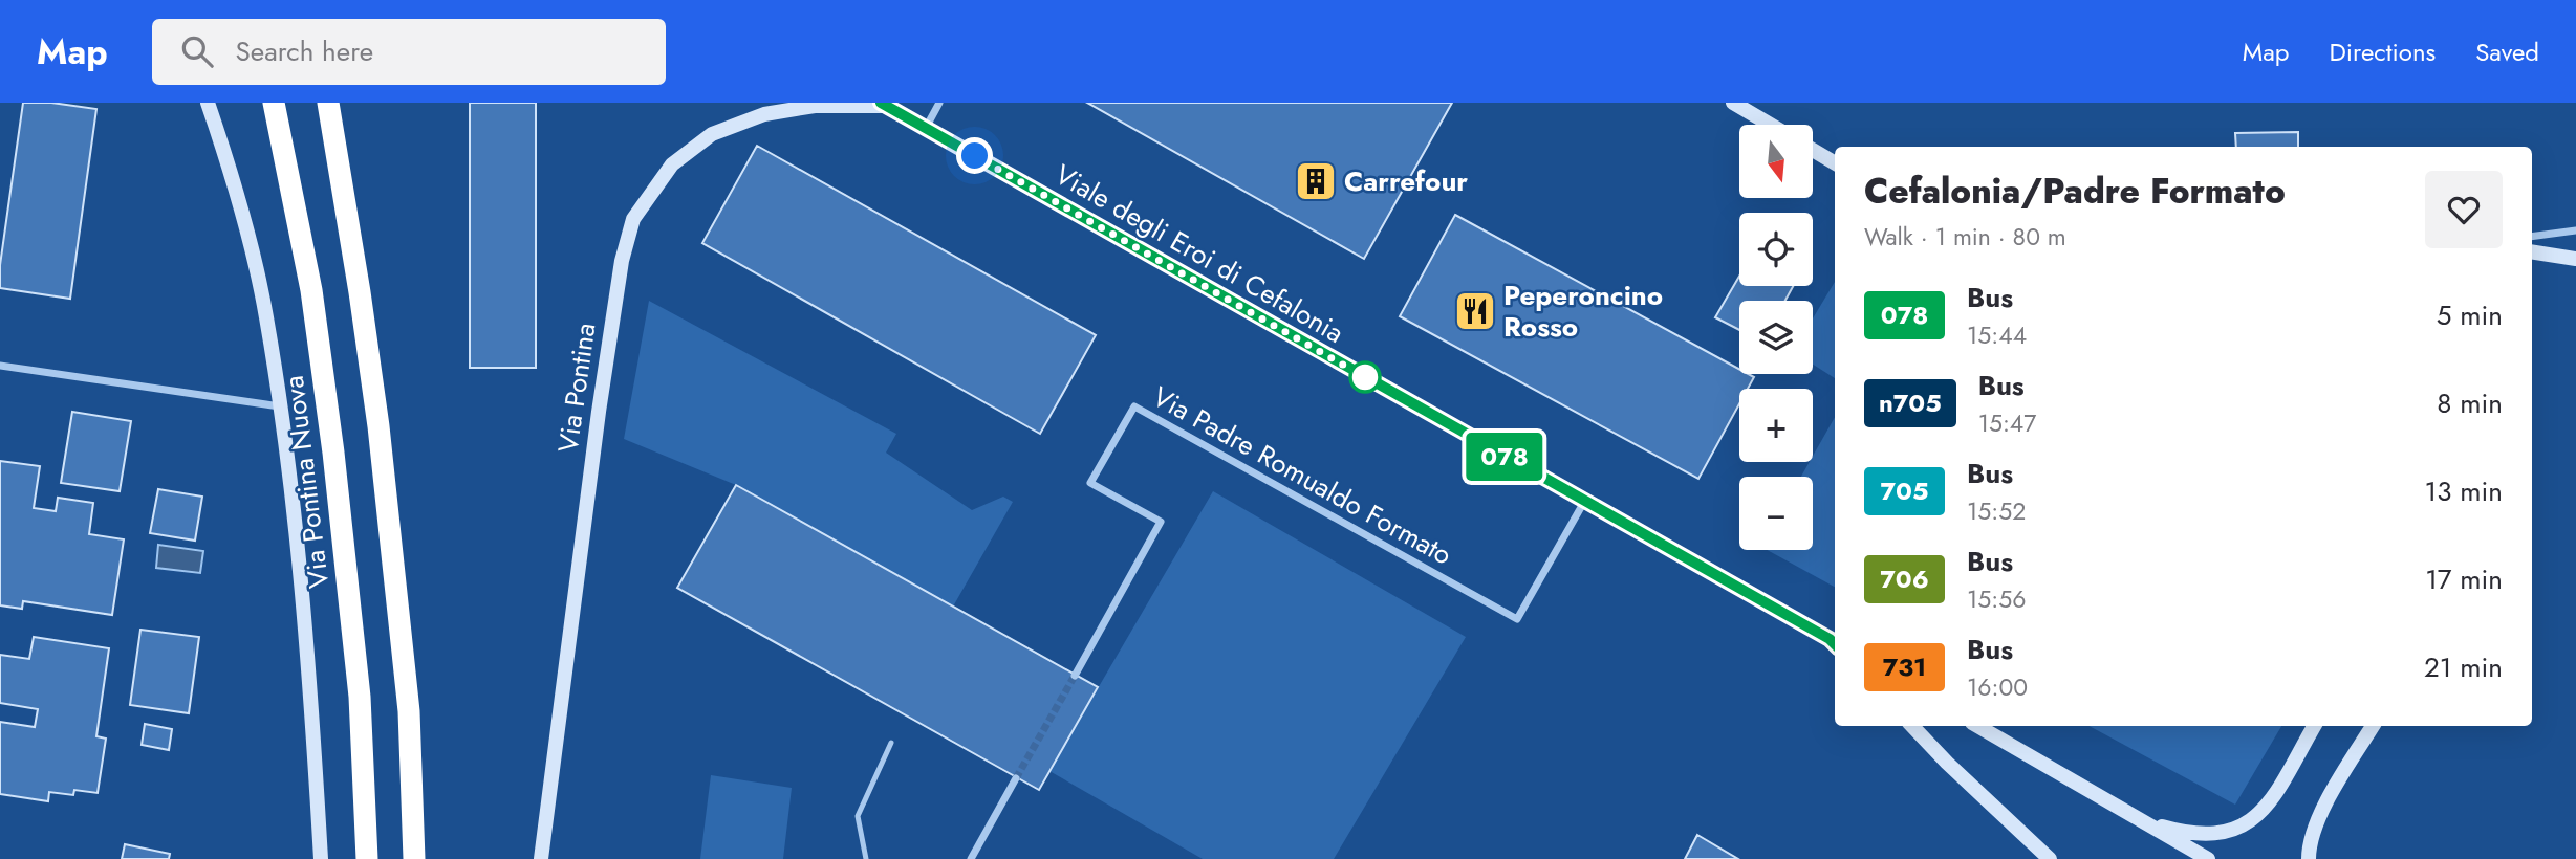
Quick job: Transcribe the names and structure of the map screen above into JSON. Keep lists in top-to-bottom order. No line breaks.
{"streets":{"highway":["Via Pontina Nuova"],"main road":["Viale degli Eroi di Cefalonia","Via Pontina"],"street":["Via Padre Romualdo Formato"]},"crossings":[["Viale degli Eroi di Cefalonia","Via Pontina"],["Viale degli Eroi di Cefalonia","Via Padre Romualdo Formato"]],"places":{"building":["Carrefour"],"restaurant":["Peperoncino Rosso"]},"lines":["bus line 078"],"north":"bottom","page":{"header":"Map","search":"Search here","nav":["Map","Directions","Saved"],"on_map":"078","map_buttons":["+","−"],"heading":["Cefalonia/Padre Formato","Walk · 1 min · 80 m"],"list":[{"mark":"078","name":"Bus","note":"15:44","value":"5 min"},{"mark":"n705","name":"Bus","note":"15:47","value":"8 min"},{"mark":"705","name":"Bus","note":"15:52","value":"13 min"},{"mark":"706","name":"Bus","note":"15:56","value":"17 min"},{"mark":"731","name":"Bus","note":"16:00","value":"21 min"}]}}
